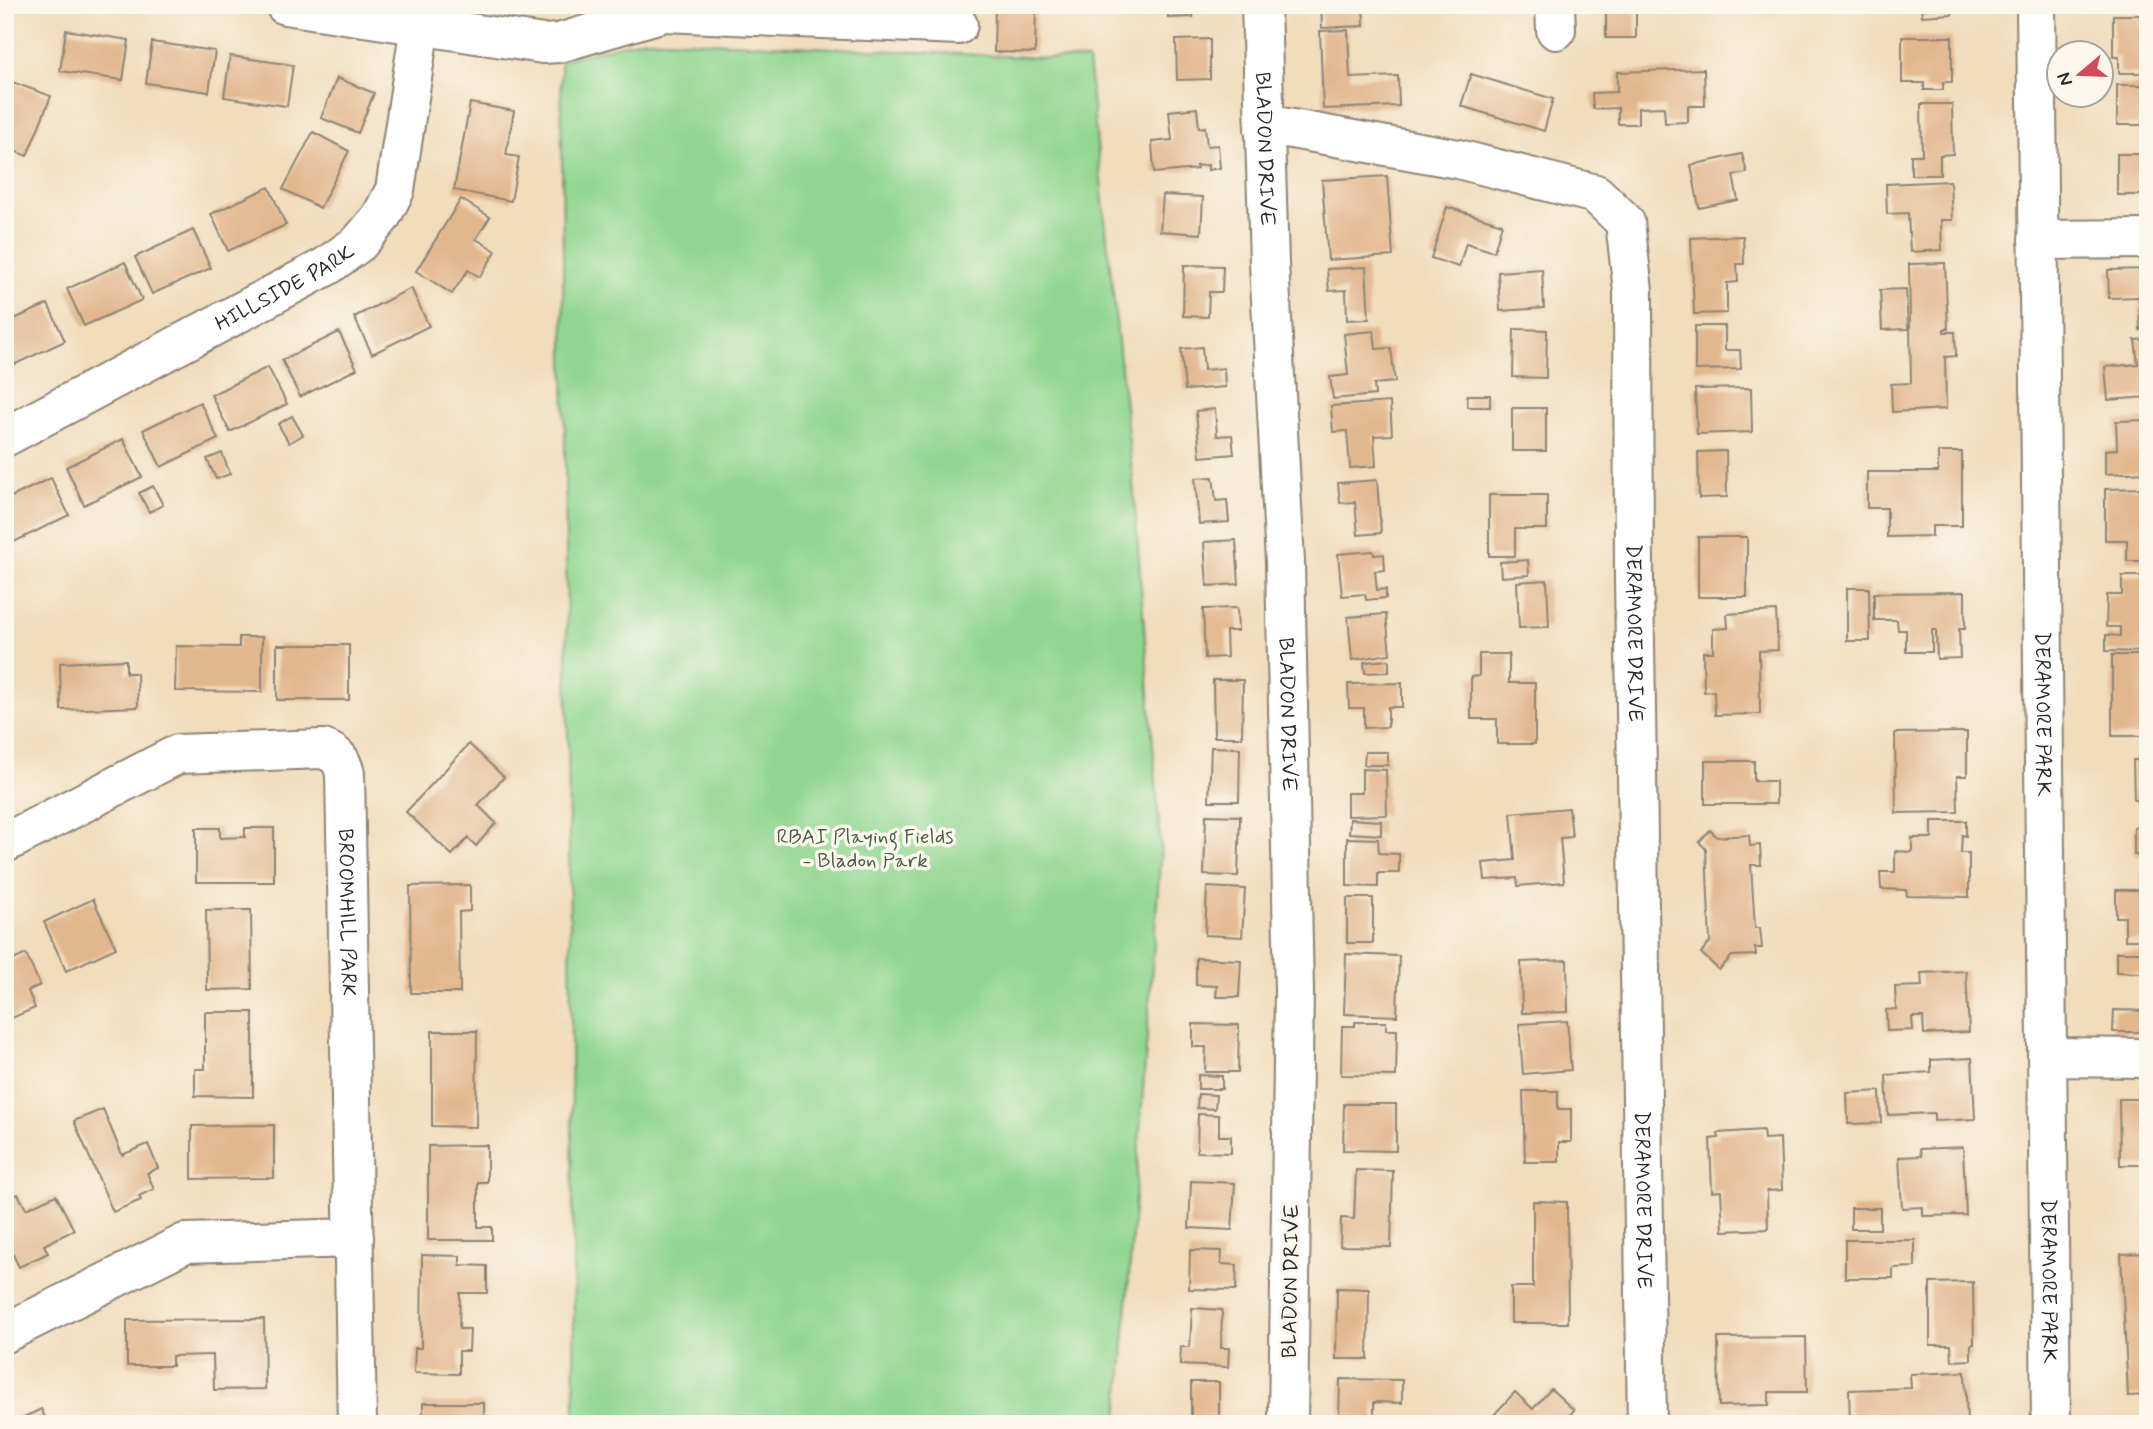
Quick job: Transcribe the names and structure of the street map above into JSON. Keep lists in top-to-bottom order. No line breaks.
{"streets":{"street":["BLADON DRIVE","HILLSIDE PARK","DERAMORE DRIVE","DERAMORE PARK","BROOMHILL PARK"]},"crossings":[["BLADON DRIVE","DERAMORE DRIVE"]],"parks":["RBAI Playing Fields - Bladon Park"],"north":"left"}
